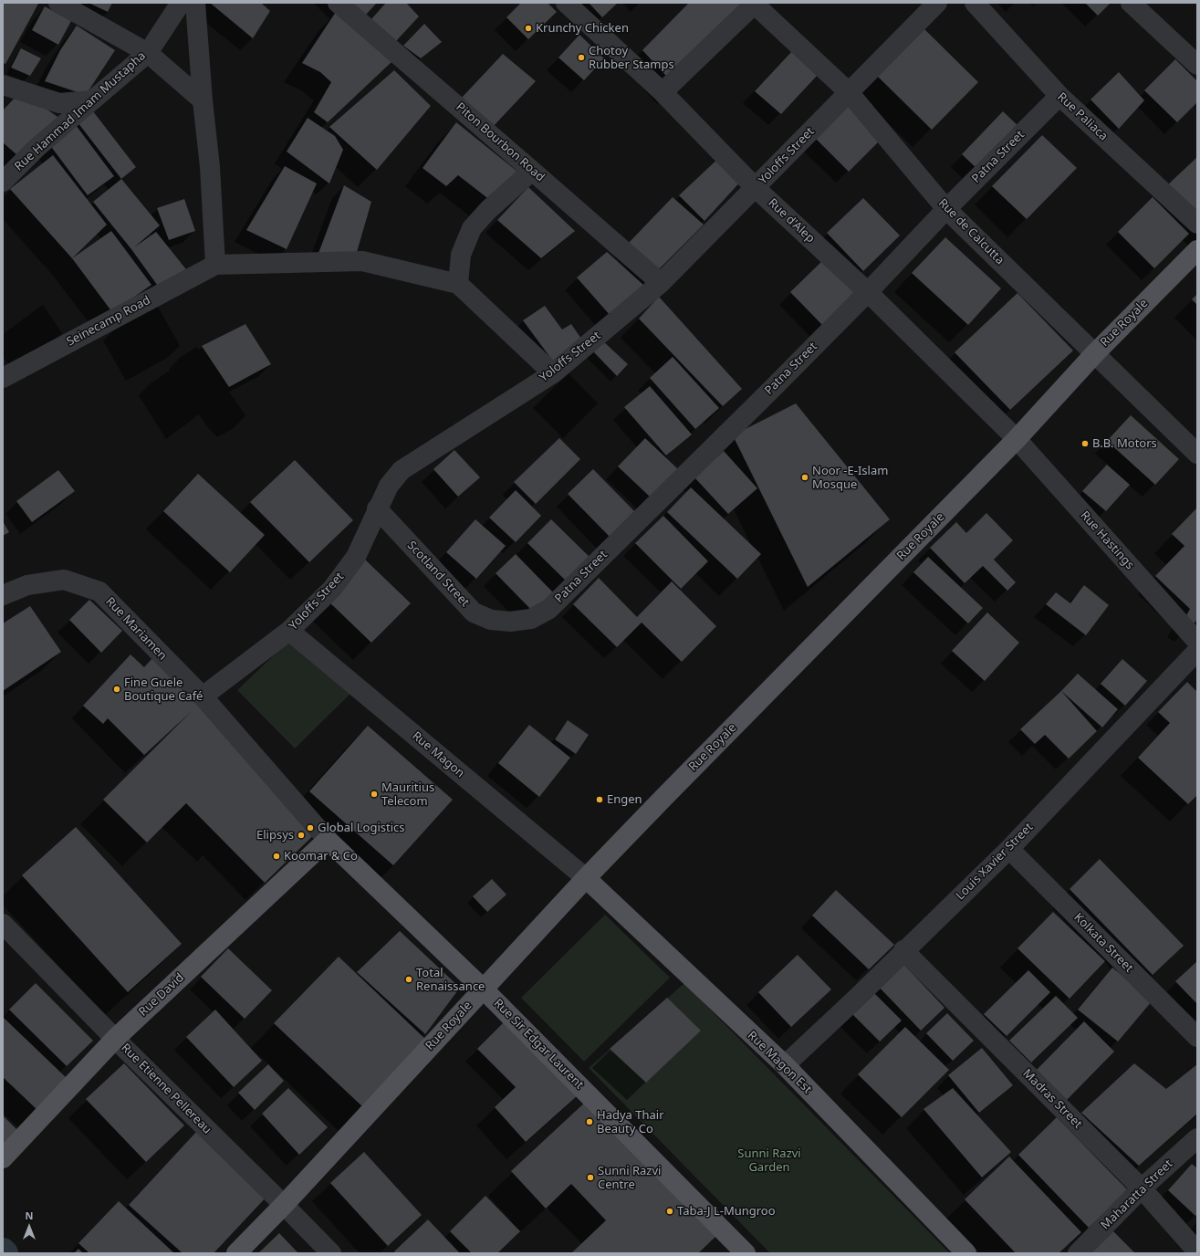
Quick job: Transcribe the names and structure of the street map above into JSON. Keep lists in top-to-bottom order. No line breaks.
{"streets":{"main road":["Rue Royale","Rue David","Rue Sir Edgar Laurent","Rue Magon Est"],"street":["Rue Hammad Imam Mustapha","Rue Paliaca","Piton Bourbon Road","Yoloffs Street","Patna Street","Rue d'Alep","Rue de Calcutta","Seinecamp Road","Rue Hastings","Scotland Street","Rue Mariamen","Rue Magon","Louis Xavier Street","Kolkata Street","Rue Etienne Pellereau","Madras Street","Maharatta Street"]},"crossings":[["Rue Paliaca","Patna Street"],["Piton Bourbon Road","Yoloffs Street"],["Yoloffs Street","Rue d'Alep"],["Yoloffs Street","Rue de Calcutta"],["Yoloffs Street","Scotland Street"],["Yoloffs Street","Rue Mariamen"],["Yoloffs Street","Rue Magon"],["Patna Street","Rue d'Alep"],["Patna Street","Rue de Calcutta"],["Patna Street","Scotland Street"],["Rue d'Alep","Rue Royale"],["Rue d'Alep","Rue Hastings"],["Rue de Calcutta","Rue Royale"],["Rue Royale","Rue Hastings"],["Rue Royale","Rue Magon"],["Rue Royale","Rue Sir Edgar Laurent"],["Rue Royale","Rue Magon Est"],["Rue Royale","Rue Etienne Pellereau"],["Rue Mariamen","Rue David"],["Rue Mariamen","Rue Sir Edgar Laurent"],["Rue Magon","Rue Magon Est"],["Louis Xavier Street","Kolkata Street"],["Louis Xavier Street","Rue Magon Est"],["Louis Xavier Street","Madras Street"],["Rue David","Rue Sir Edgar Laurent"],["Rue David","Rue Etienne Pellereau"],["Madras Street","Maharatta Street"]],"parks":["Sunni Razvi Garden"],"places":["Krunchy Chicken","Chotoy Rubber Stamps","B.B. Motors","Noor -E-Islam Mosque","Fine Guele Boutique Café","Mauritius Telecom","Engen","Global Logistics","Elipsys","Koomar & Co","Total Renaissance","Hadya Thair Beauty Co","Sunni Razvi Centre","Taba-J L-Mungroo"],"north":"top"}
